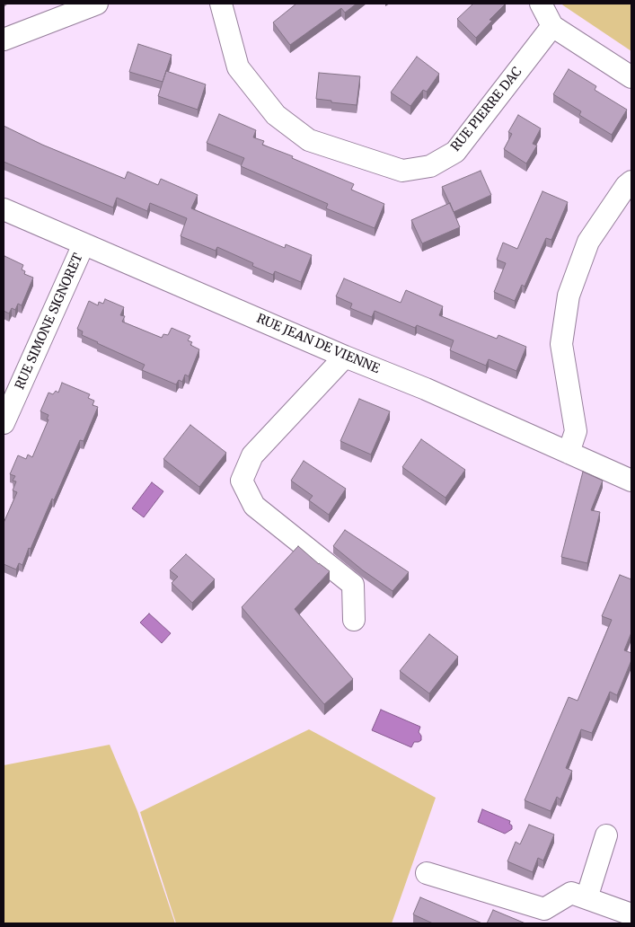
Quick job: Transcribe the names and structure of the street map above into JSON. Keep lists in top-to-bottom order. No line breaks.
{"streets":{"street":["RUE PIERRE DAC","RUE SIMONE SIGNORET","RUE JEAN DE VIENNE"]},"crossings":[["RUE SIMONE SIGNORET","RUE JEAN DE VIENNE"]]}
